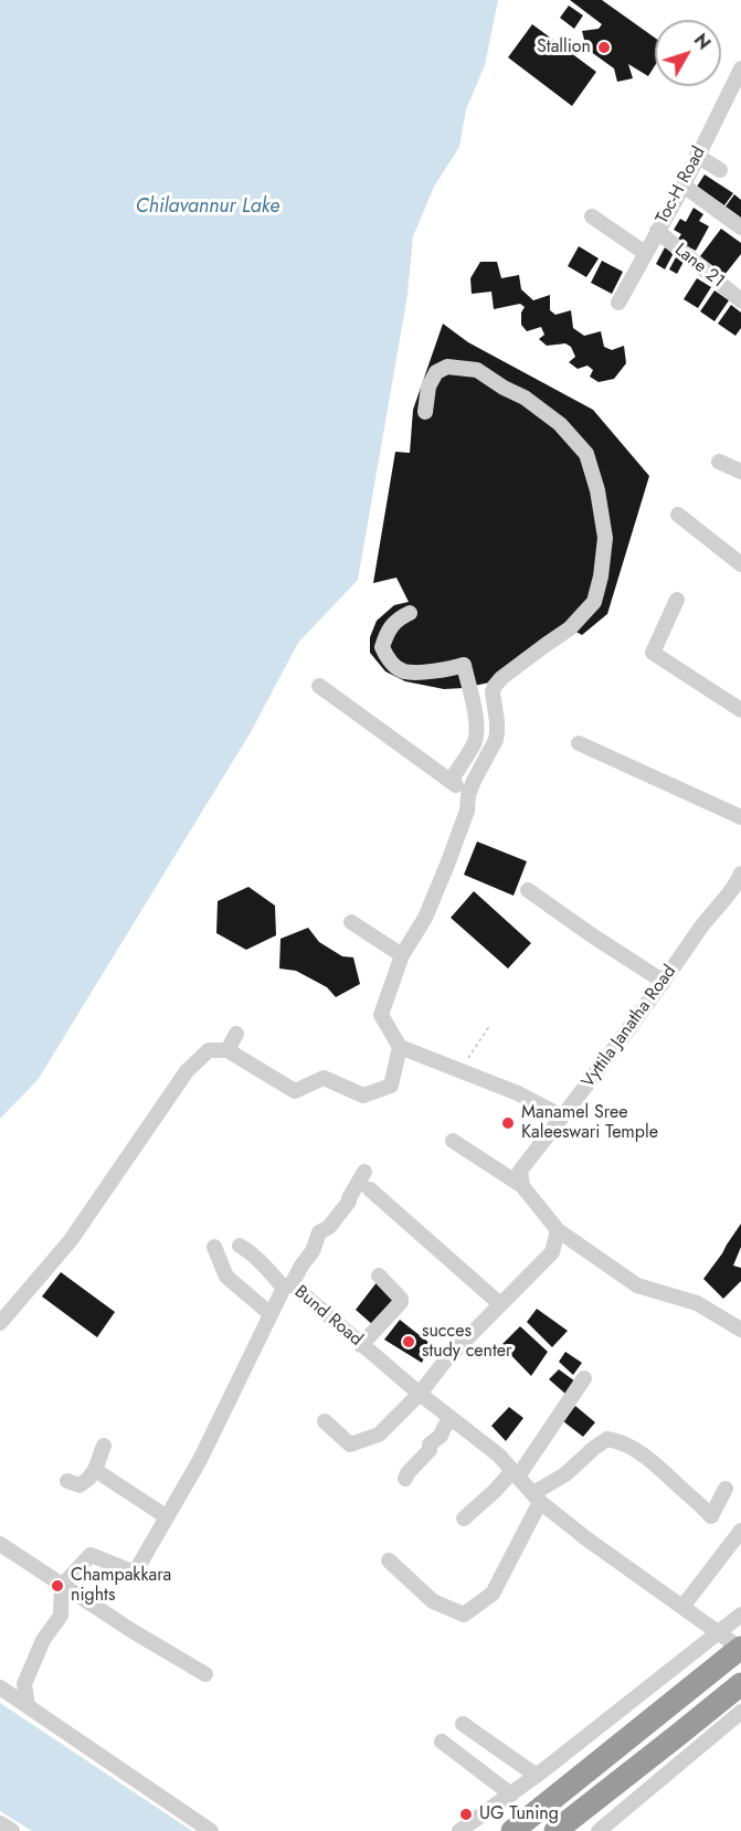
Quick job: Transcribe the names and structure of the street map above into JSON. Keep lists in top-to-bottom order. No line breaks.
{"streets":{"street":["Toc-H Road","Lane 21","Vyttila Janatha Road","Bund Road"]},"crossings":[["Toc-H Road","Lane 21"]],"water":["Chilavannur Lake"],"places":["Stallion","Manamel Sree Kaleeswari Temple","succes study center","Champakkara nights","UG Tuning"],"north":"top right"}
